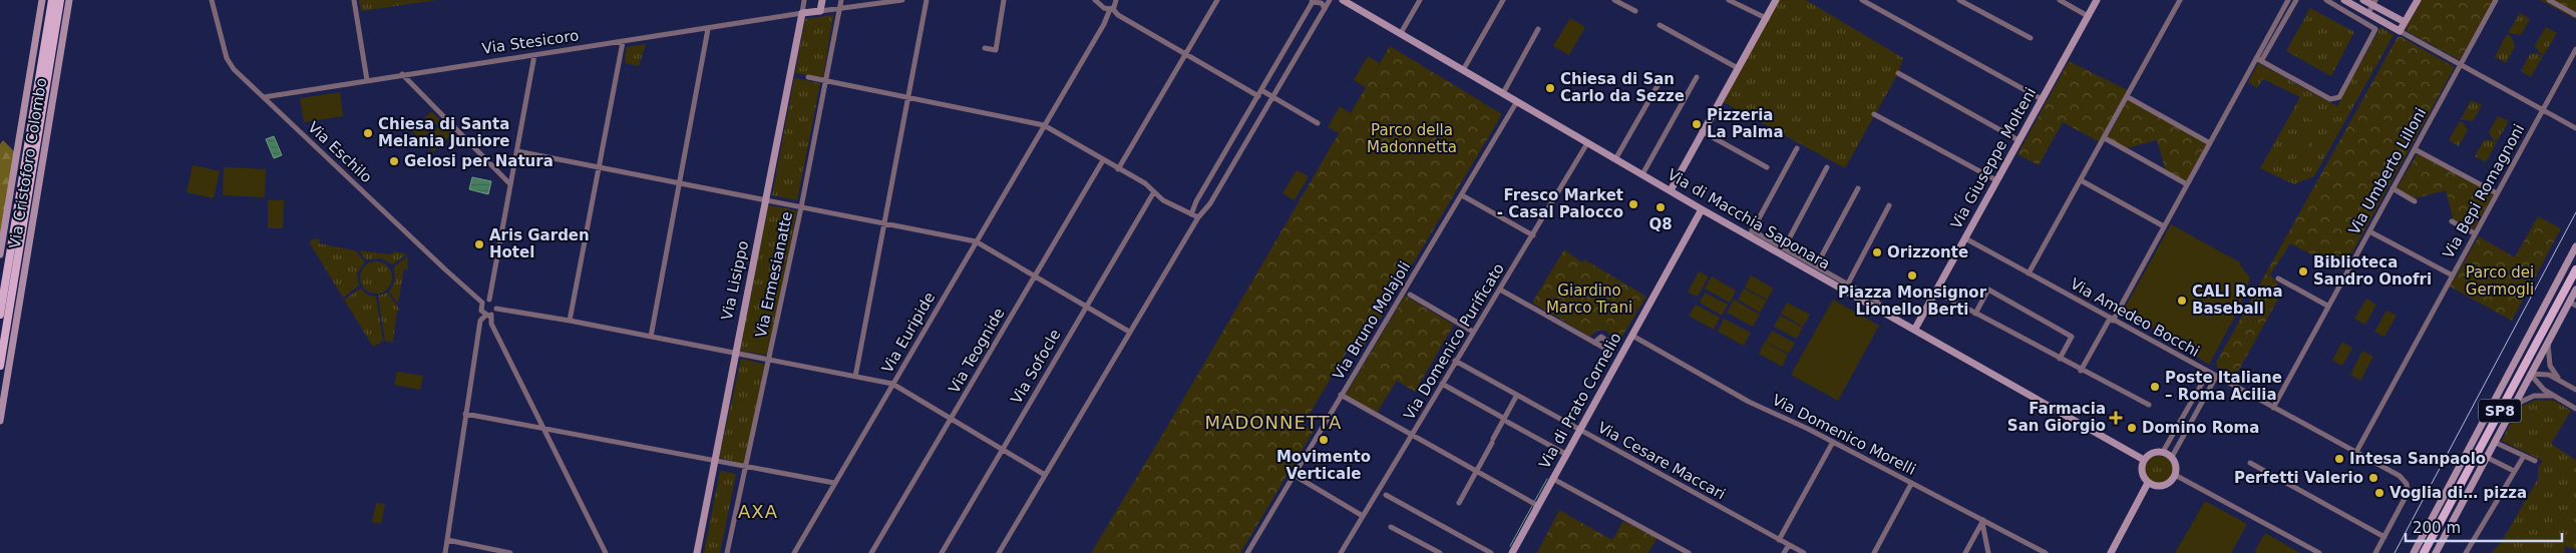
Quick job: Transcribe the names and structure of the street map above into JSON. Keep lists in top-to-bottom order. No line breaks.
{"streets":{"main road":["Via Cristoforo Colombo","SP8"],"street":["Via Stesicoro","Via Eschilo","Via Giuseppe Molteni","Via Umberto Lilloni","Via Bepi Romagnoni","Via di Macchia Saponara","Via Ermesianatte","Via Lisippo","Via Amedeo Bocchi","Via Bruno Molajoli","Via Euripide","Via Domenico Purificato","Via Teognide","Via Sofocle","Via di Prato Cornelio","Via Domenico Morelli","Via Cesare Maccari"]},"crossings":[["Via Stesicoro","Via Eschilo"],["Via Stesicoro","Via Lisippo"],["Via Giuseppe Molteni","Via di Macchia Saponara"],["Via Giuseppe Molteni","Via Amedeo Bocchi"],["Via Umberto Lilloni","Via Amedeo Bocchi"],["Via Bepi Romagnoni","Via Amedeo Bocchi"],["Via di Macchia Saponara","Via Bruno Molajoli"],["Via di Macchia Saponara","Via Domenico Purificato"],["Via di Macchia Saponara","Via di Prato Cornelio"],["Via Domenico Purificato","Via Cesare Maccari"],["Via di Prato Cornelio","Via Domenico Morelli"],["Via di Prato Cornelio","Via Cesare Maccari"]],"districts":["MADONNETTA","AXA"],"parks":["Parco della Madonnetta","Parco dei Germogli","Giardino Marco Trani"],"places":{"other":["Chiesa di San Carlo da Sezze","Pizzeria La Palma","Chiesa di Santa Melania Juniore","Gelosi per Natura","Fresco Market - Casal Palocco","Q8","Aris Garden Hotel","Orizzonte","Biblioteca Sandro Onofri","Piazza Monsignor Lionello Berti","CALI Roma Baseball","Poste Italiane – Roma Acilia","Domino Roma","Movimento Verticale","Intesa Sanpaolo","Perfetti Valerio","Voglia di… pizza"],"health":["Farmacia San Giorgio"]},"scale_bar":"200 m"}
